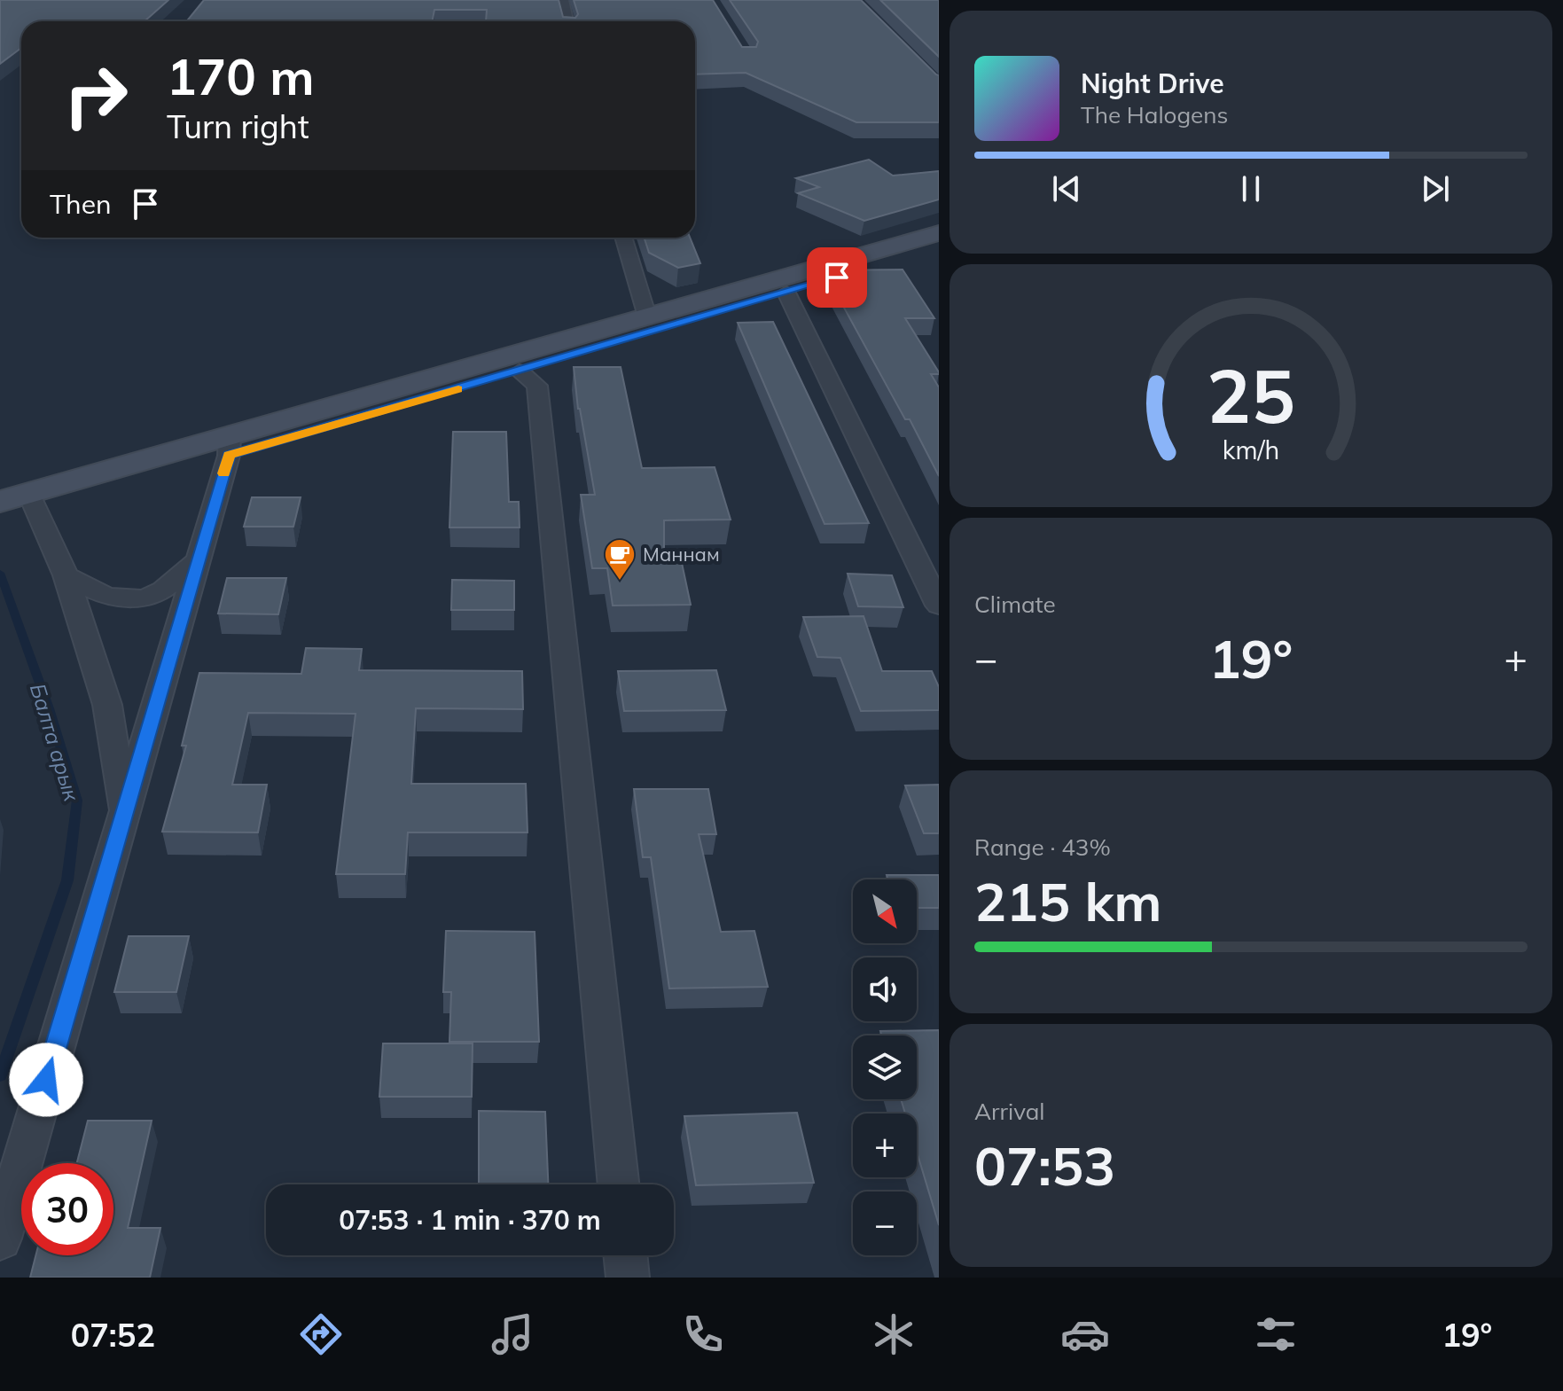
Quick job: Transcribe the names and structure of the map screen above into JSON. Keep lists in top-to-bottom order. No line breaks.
{"water":["Балта арык"],"places":{"cafe":["Маннам"]},"north":"bottom right","page":{"turn":["170 m","Turn right"],"song":["Night Drive","The Halogens"],"then":"Then","tile":["Climate",["Range · 43%","215 km"],["Arrival","07:53"]],"heat":["−","19°","+"],"map_buttons":["+","−"],"limit":"30","trip":"07:53 · 1 min · 370 m","tabs":["07:52","19°"],"gauge":["25","km/h"]}}
